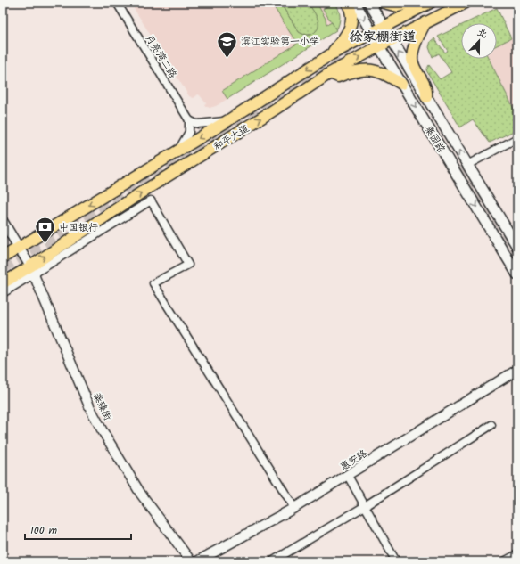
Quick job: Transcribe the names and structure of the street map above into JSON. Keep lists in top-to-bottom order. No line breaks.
{"streets":{"main road":["和平大道","秦园路"],"street":["月亮湾二路","秦臻街","惠安路"]},"crossings":[["和平大道","秦园路"],["和平大道","秦臻街"]],"districts":["徐家棚街道"],"places":{"school or university":["滨江实验第一小学"],"bank":["中国银行"]},"scale_bar":"100 m","north":"top"}
